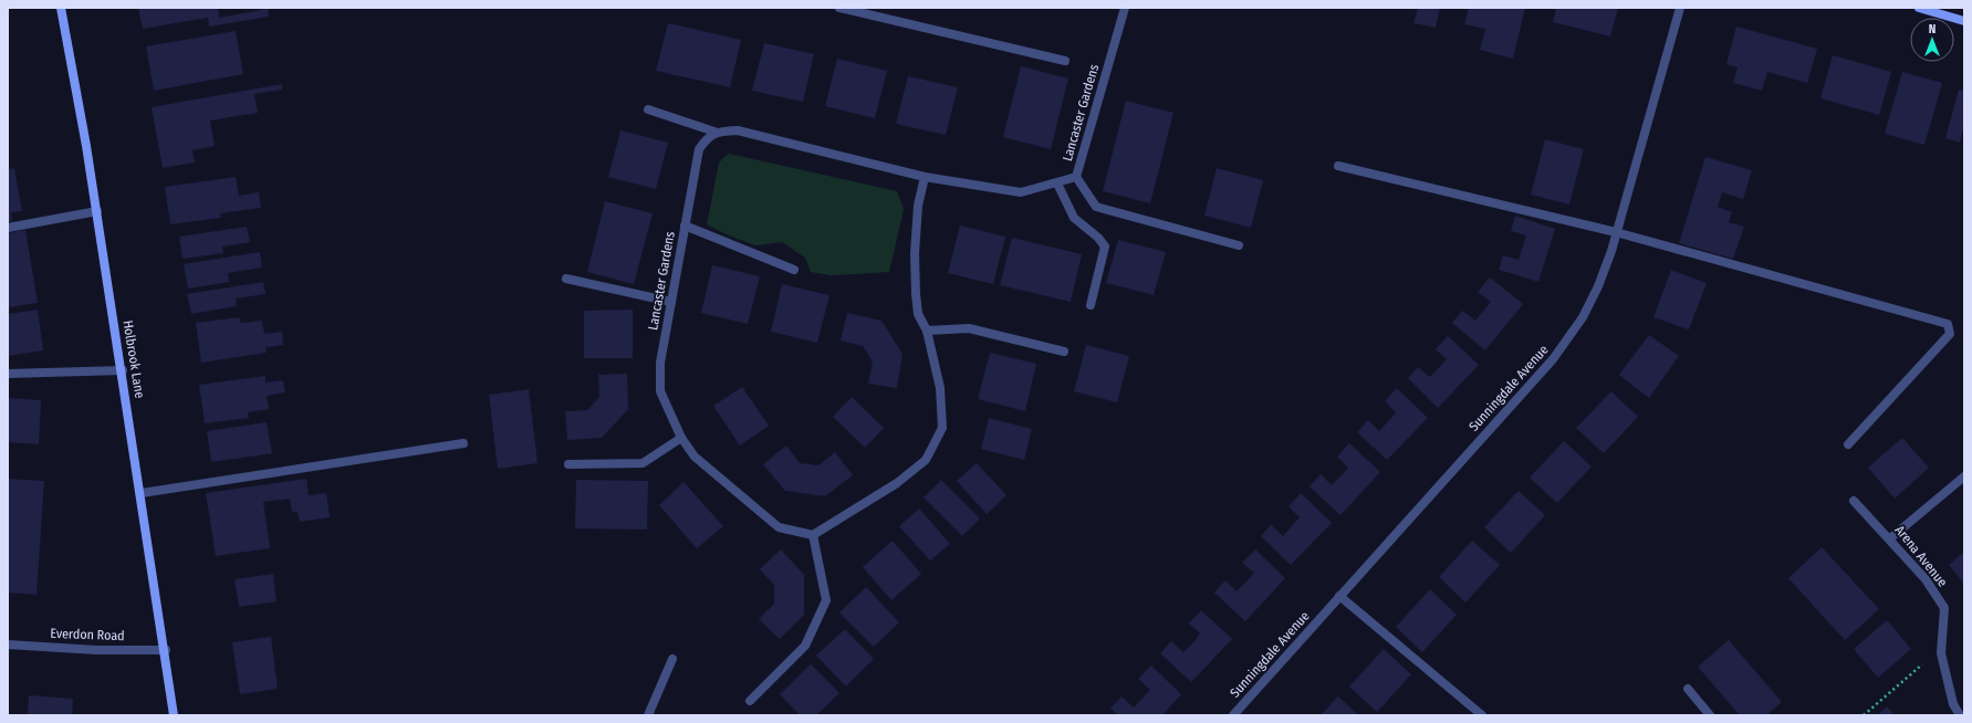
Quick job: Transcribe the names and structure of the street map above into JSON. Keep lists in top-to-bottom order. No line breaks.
{"streets":{"street":["Lancaster Gardens","Holbrook Lane","Sunningdale Avenue","Arena Avenue","Everdon Road"]},"crossings":[["Holbrook Lane","Everdon Road"]],"north":"top"}
